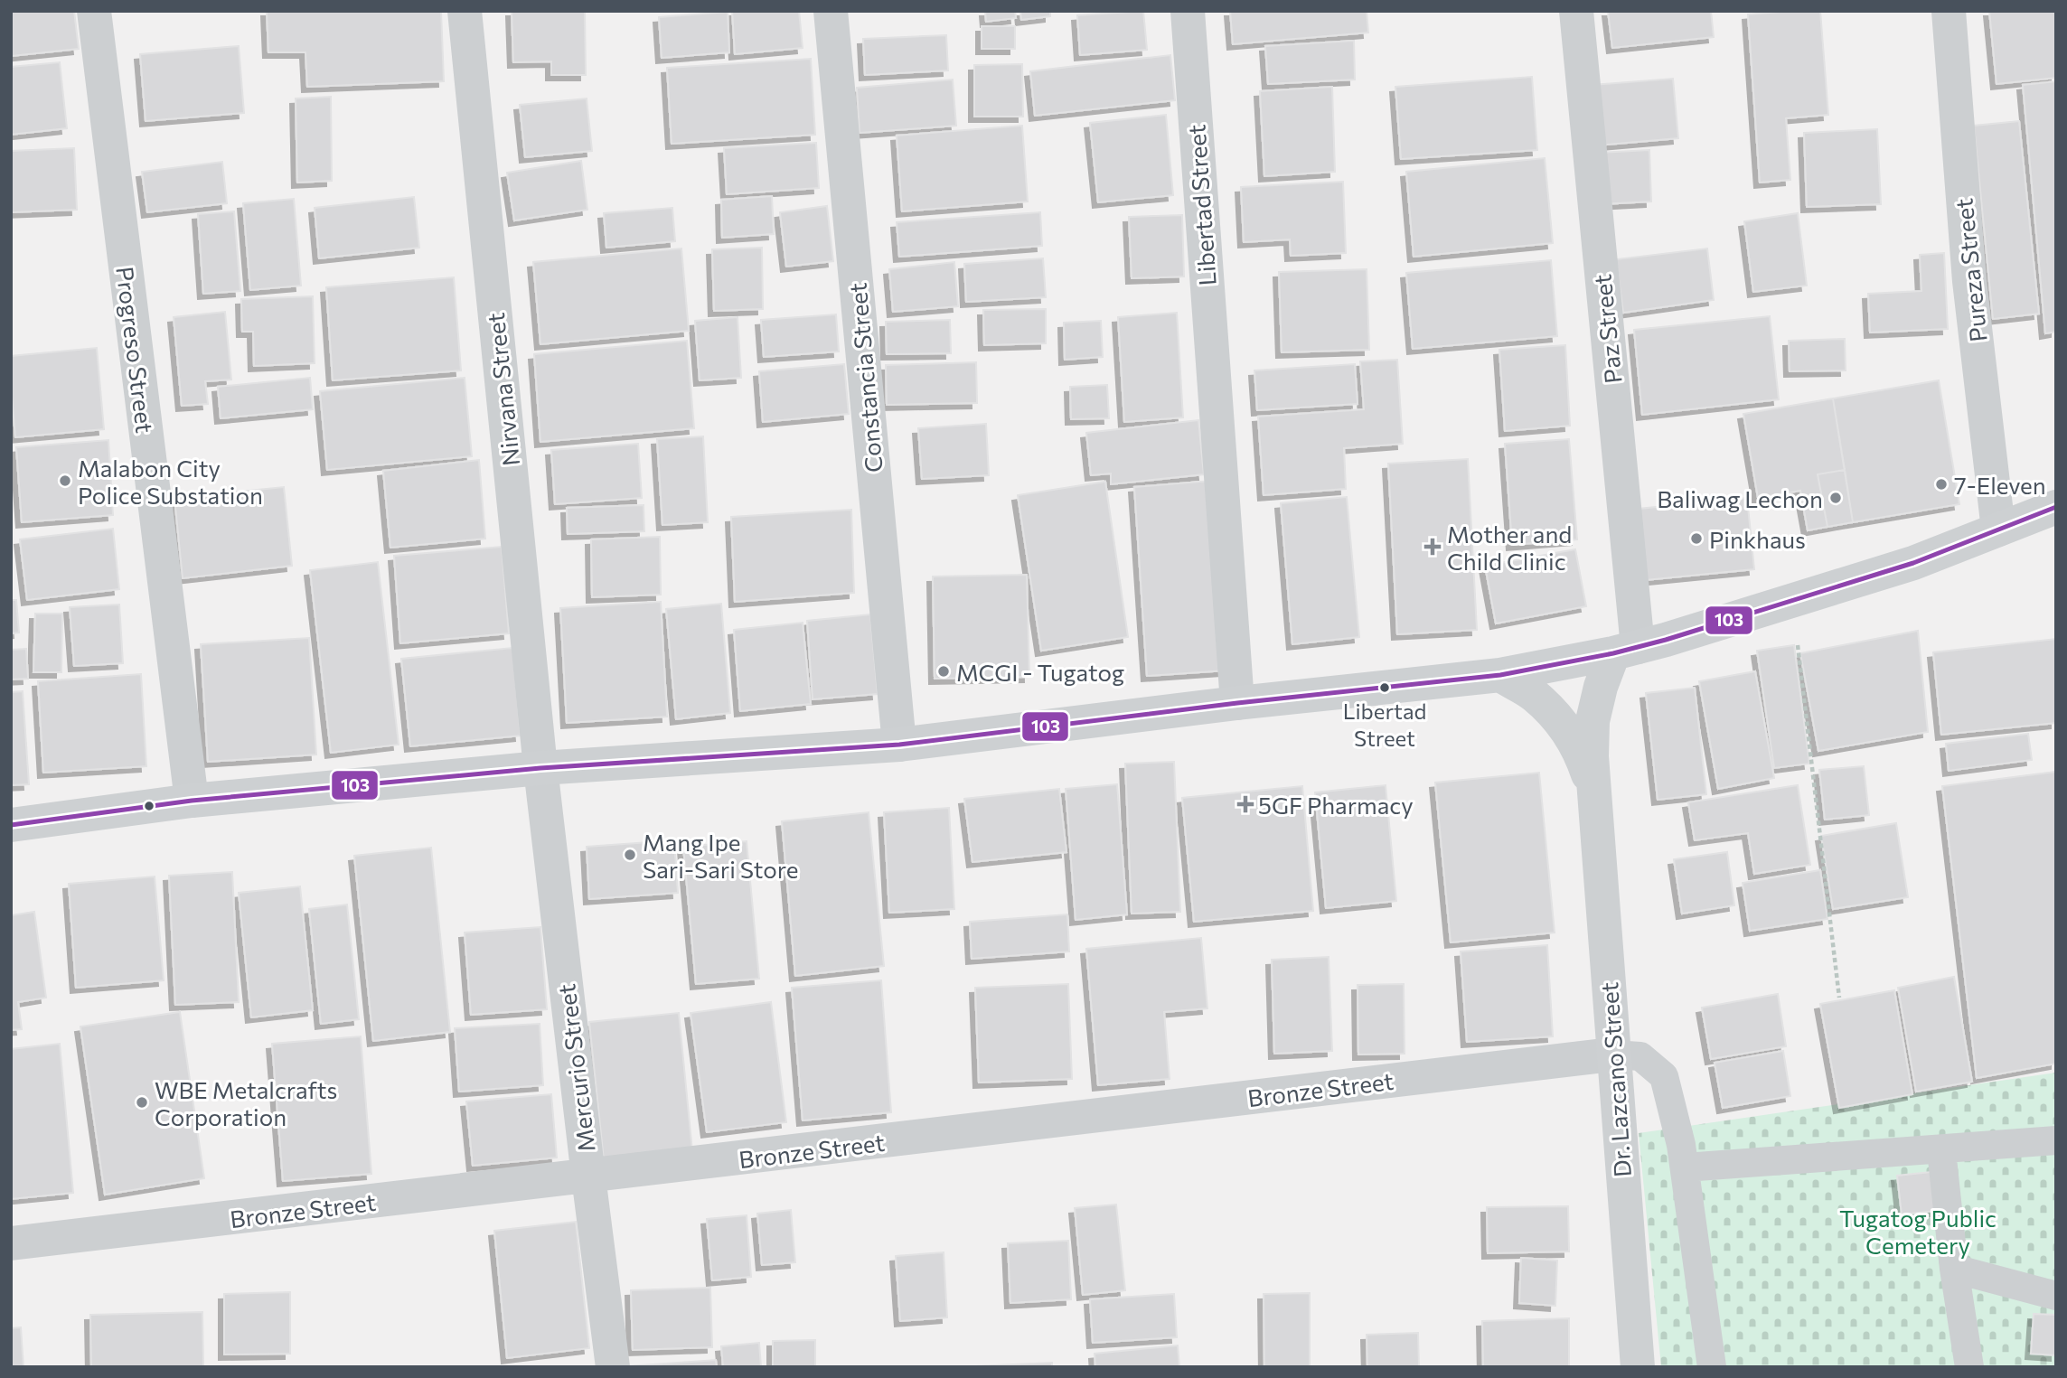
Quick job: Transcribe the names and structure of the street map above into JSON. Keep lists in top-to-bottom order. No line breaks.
{"streets":{"main road":["Dr. Lazcano Street"],"street":["Libertad Street","Pureza Street","Paz Street","Progreso Street","Constancia Street","Nirvana Street","Mercurio Street","Bronze Street"]},"crossings":[["Paz Street","Dr. Lazcano Street"],["Nirvana Street","Mercurio Street"],["Mercurio Street","Bronze Street"],["Dr. Lazcano Street","Bronze Street"]],"parks":["Tugatog Public Cemetery"],"places":{"other":["Malabon City Police Substation","7-Eleven","Baliwag Lechon","Pinkhaus","MCGI - Tugatog","Libertad Street","Mang Ipe Sari-Sari Store","WBE Metalcrafts Corporation"],"health":["Mother and Child Clinic","5GF Pharmacy"]},"lines":["transit line 103"]}
